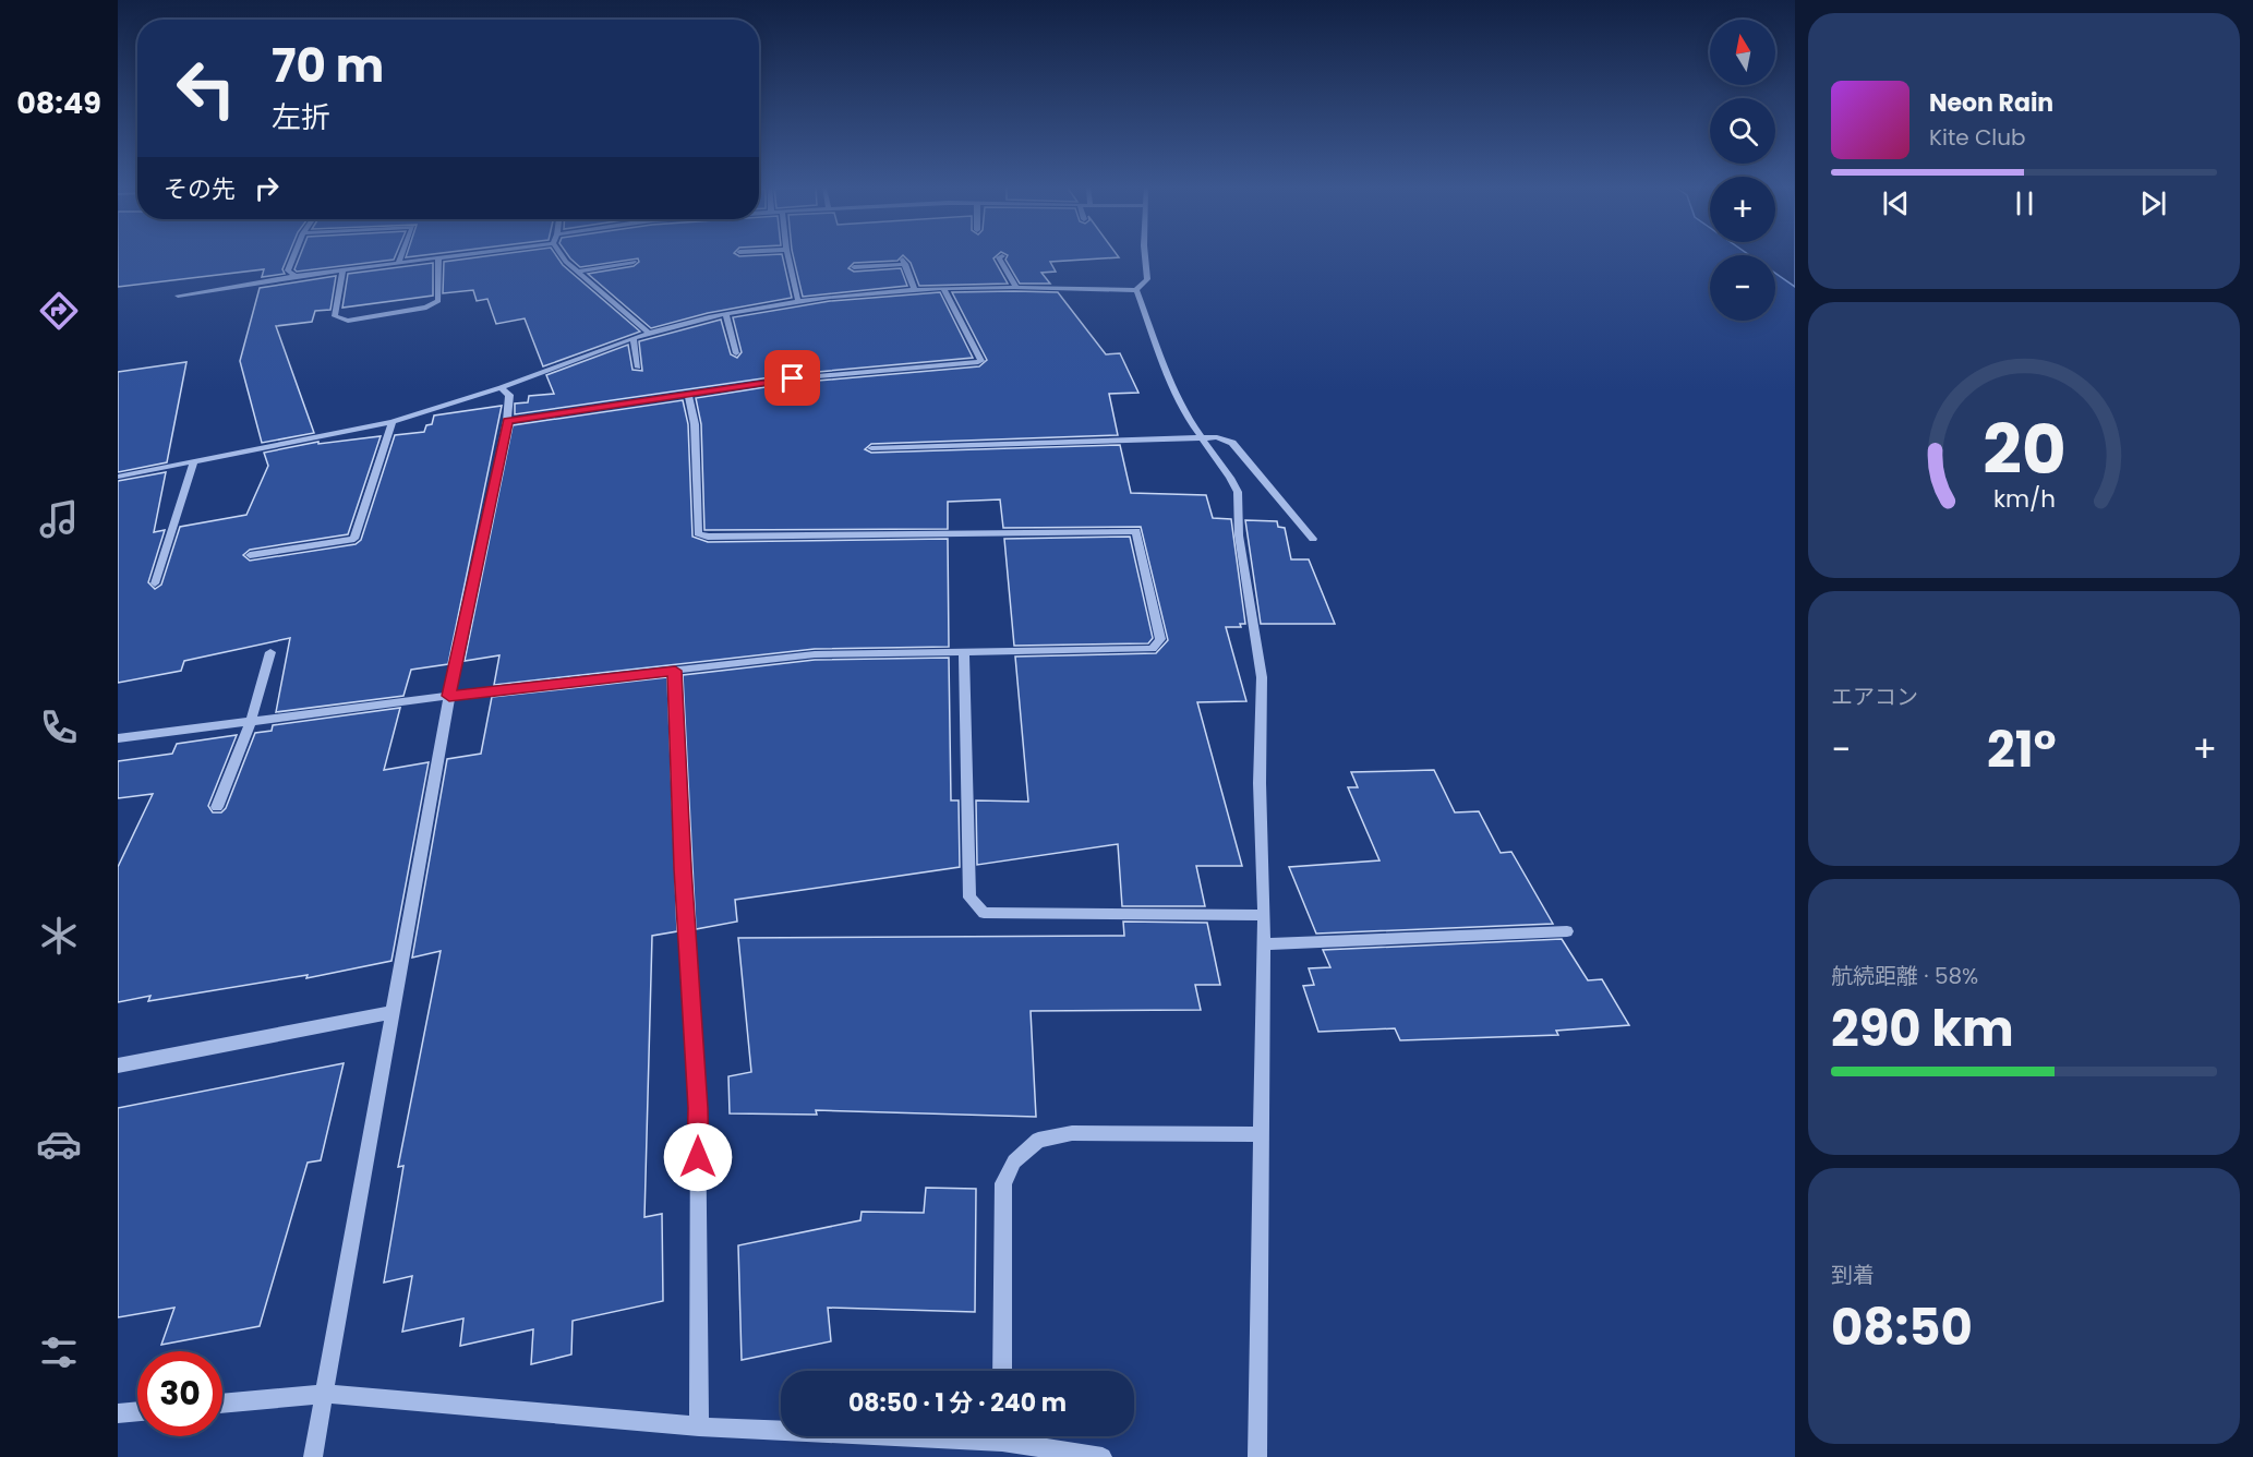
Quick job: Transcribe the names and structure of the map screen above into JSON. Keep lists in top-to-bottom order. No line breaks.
{"north":"top","page":{"tabs":"08:49","map_buttons":["+","−"],"turn":["70 m","左折"],"song":["Neon Rain","Kite Club"],"then":"その先","tile":["エアコン",["航続距離 · 58%","290 km"],["到着","08:50"]],"heat":["−","21°","+"],"limit":"30","trip":"08:50 · 1 分 · 240 m","gauge":["20","km/h"]}}
